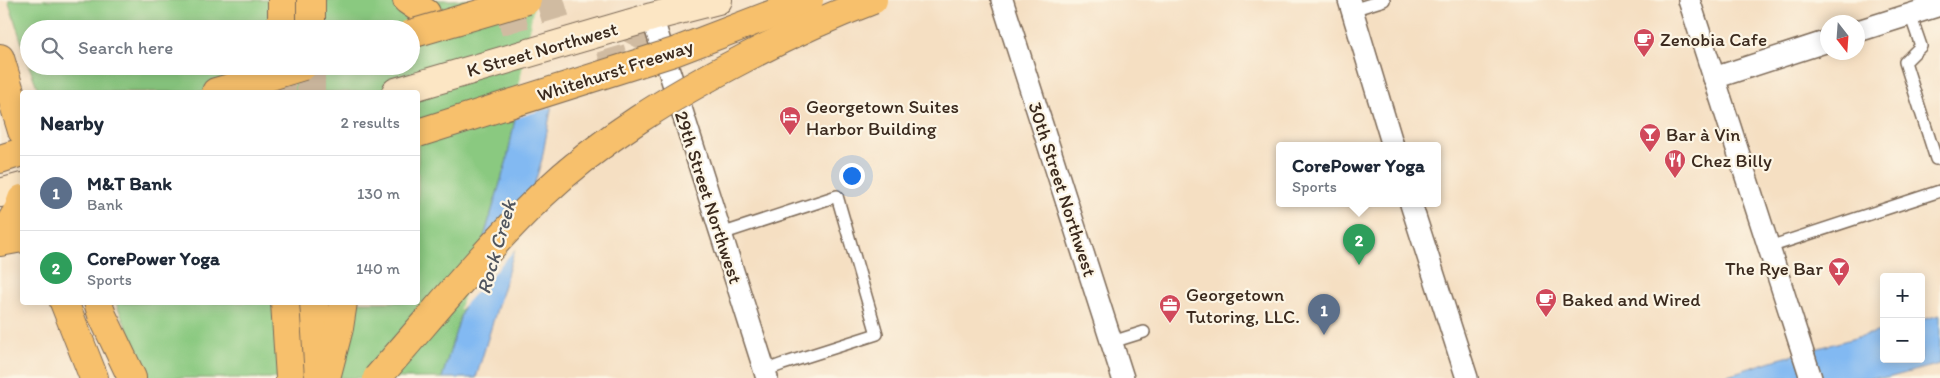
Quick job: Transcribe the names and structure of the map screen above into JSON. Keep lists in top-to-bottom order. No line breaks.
{"streets":{"main road":["K Street Northwest","Whitehurst Freeway"],"street":["30th Street Northwest","29th Street Northwest"]},"crossings":[["K Street Northwest","29th Street Northwest"]],"water":["Rock Creek"],"places":{"cafe":["Zenobia Cafe","Baked and Wired"],"hotel":["Georgetown Suites Harbor Building"],"bar":["Bar à Vin","The Rye Bar"],"restaurant":["Chez Billy"],"office":["Georgetown Tutoring, LLC."]},"north":"bottom","page":{"search":"Search here","heading":["Nearby","2 results"],"popup":["CorePower Yoga","Sports"],"list":[{"mark":"1","name":"M&T Bank","note":"Bank","value":"130 m"},{"mark":"2","name":"CorePower Yoga","note":"Sports","value":"140 m"}],"pins":["2","1"],"map_buttons":["+","−"]}}
